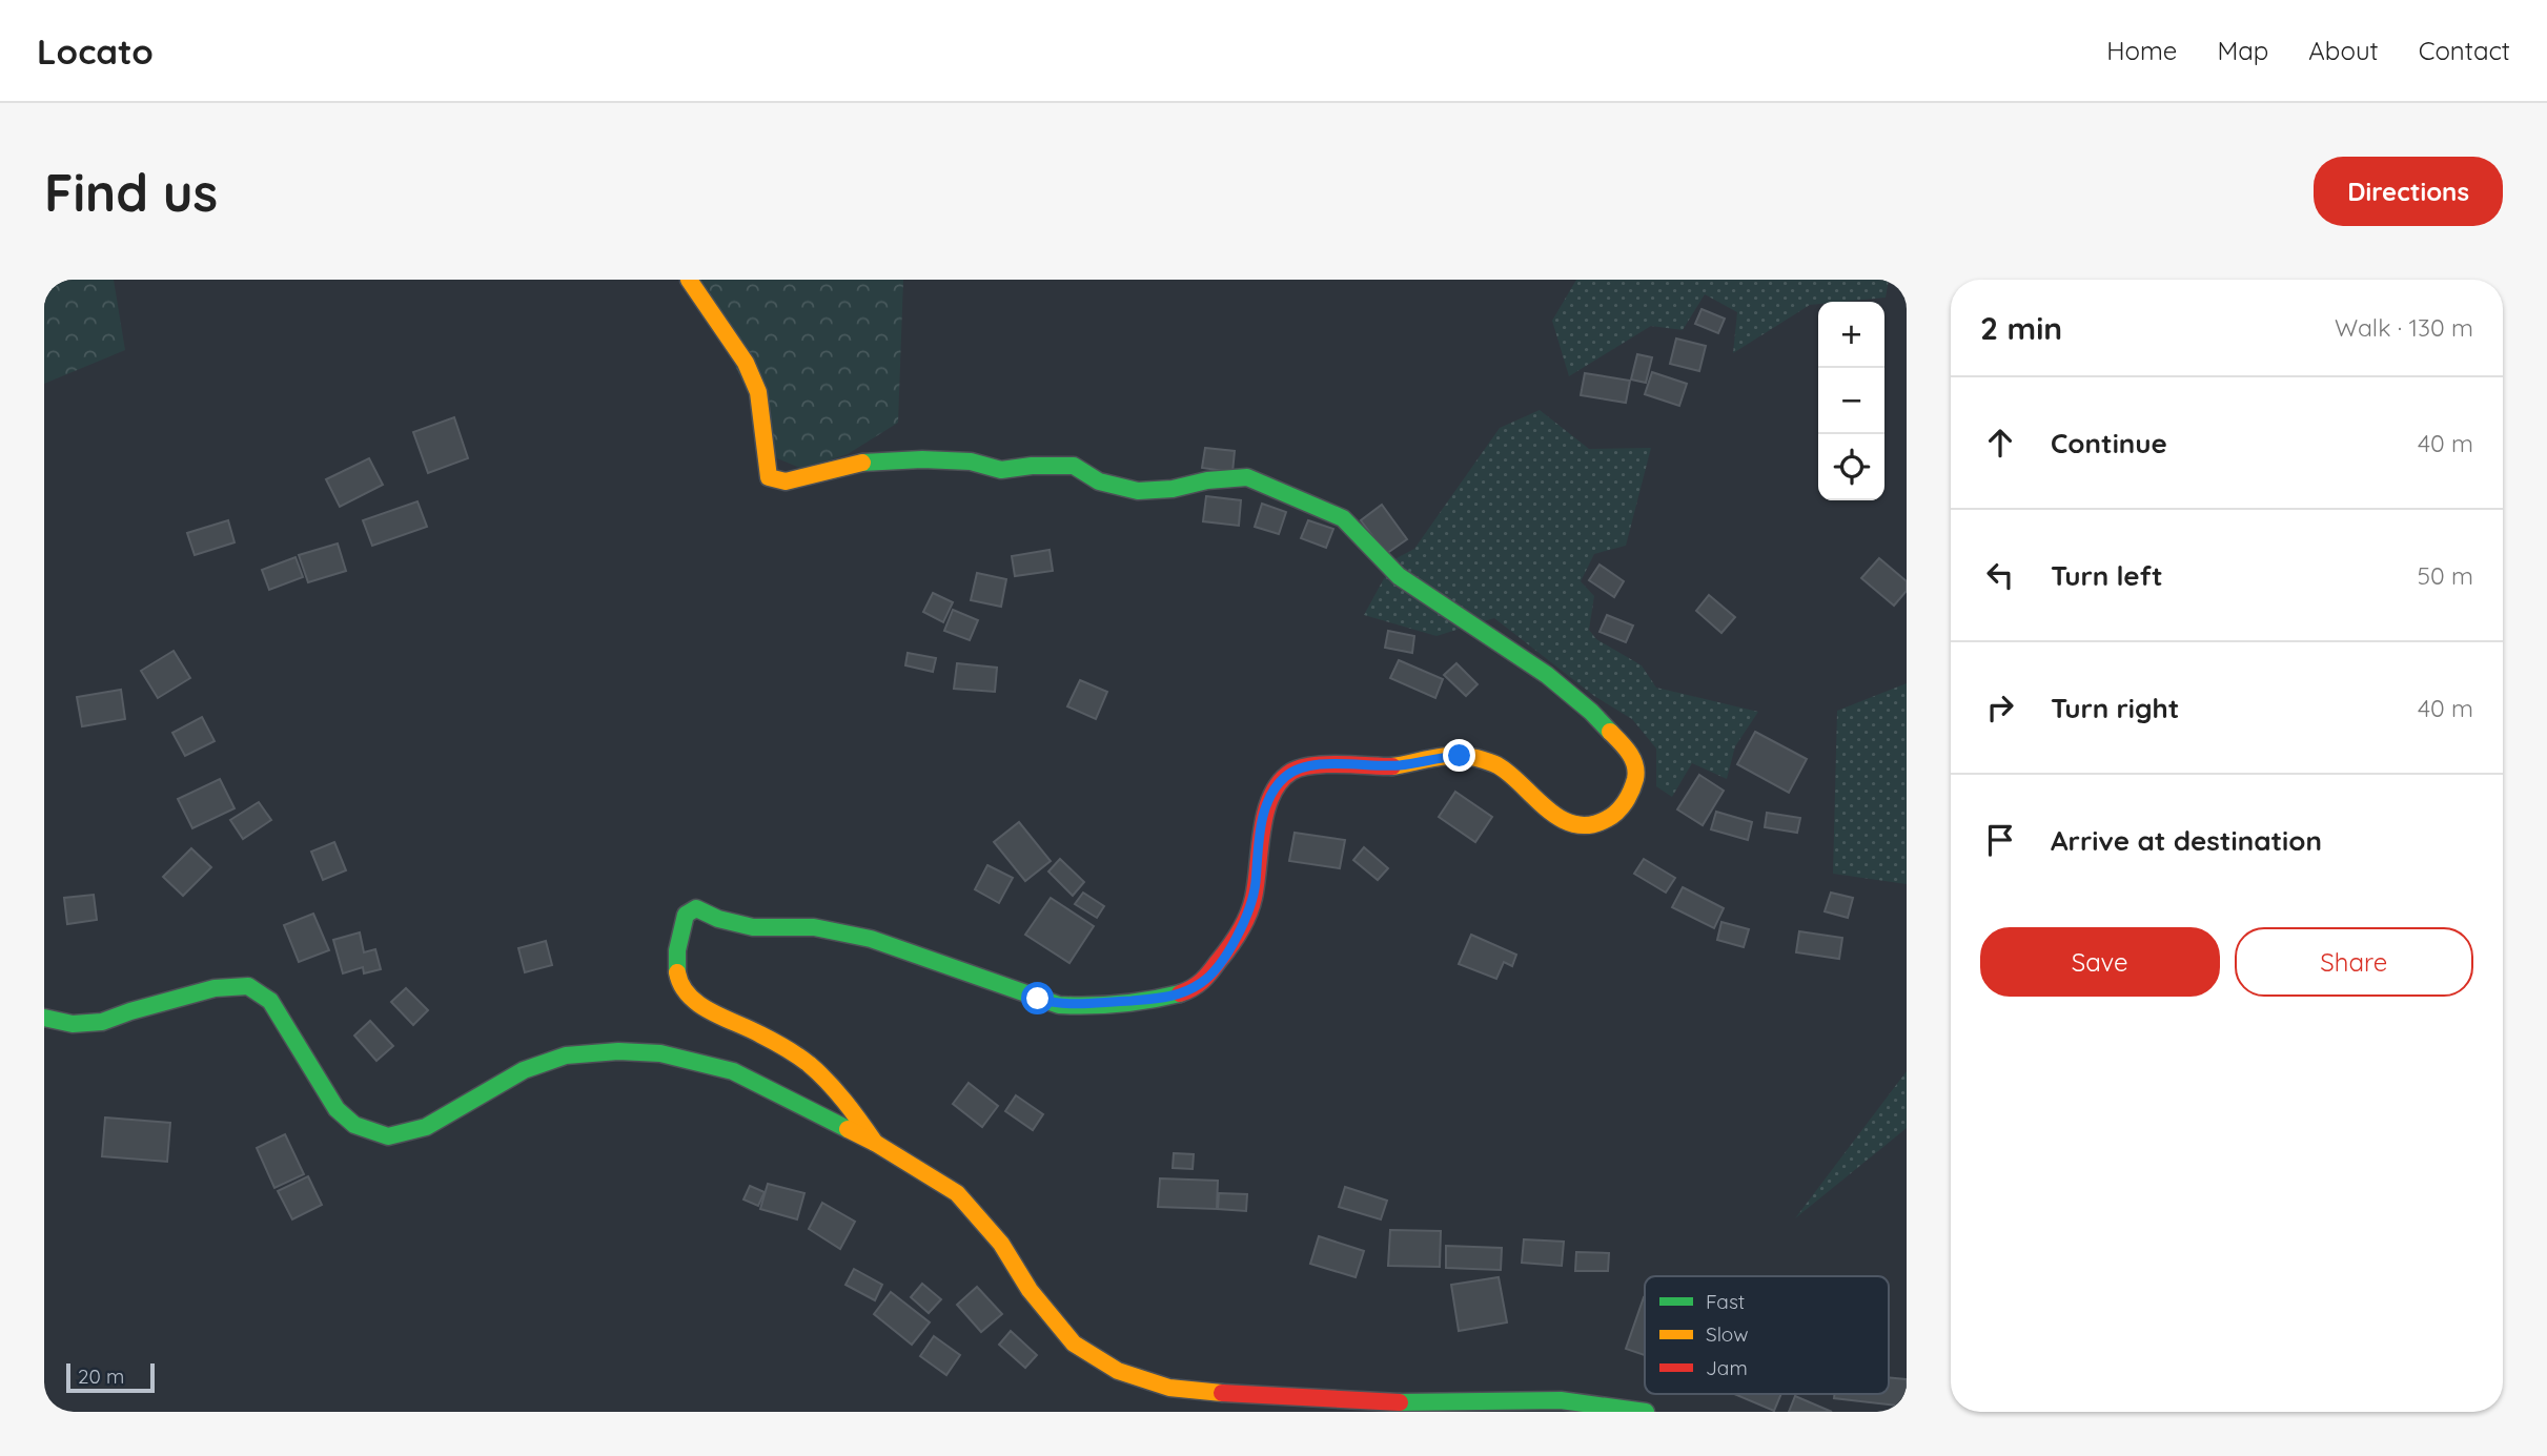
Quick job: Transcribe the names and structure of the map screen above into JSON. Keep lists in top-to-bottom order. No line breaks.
{"legend":["Fast","Slow","Jam"],"scale_bar":"20 m","page":{"header":"Locato","nav":["Home","Map","About","Contact"],"buttons":["Directions",["Save","Share"]],"title":"Find us","heading":["2 min","Walk · 130 m"],"map_buttons":["+","−"],"list":[["Continue","40 m"],["Turn left","50 m"],["Turn right","40 m"],"Arrive at destination"],"scale":"20 m"}}
